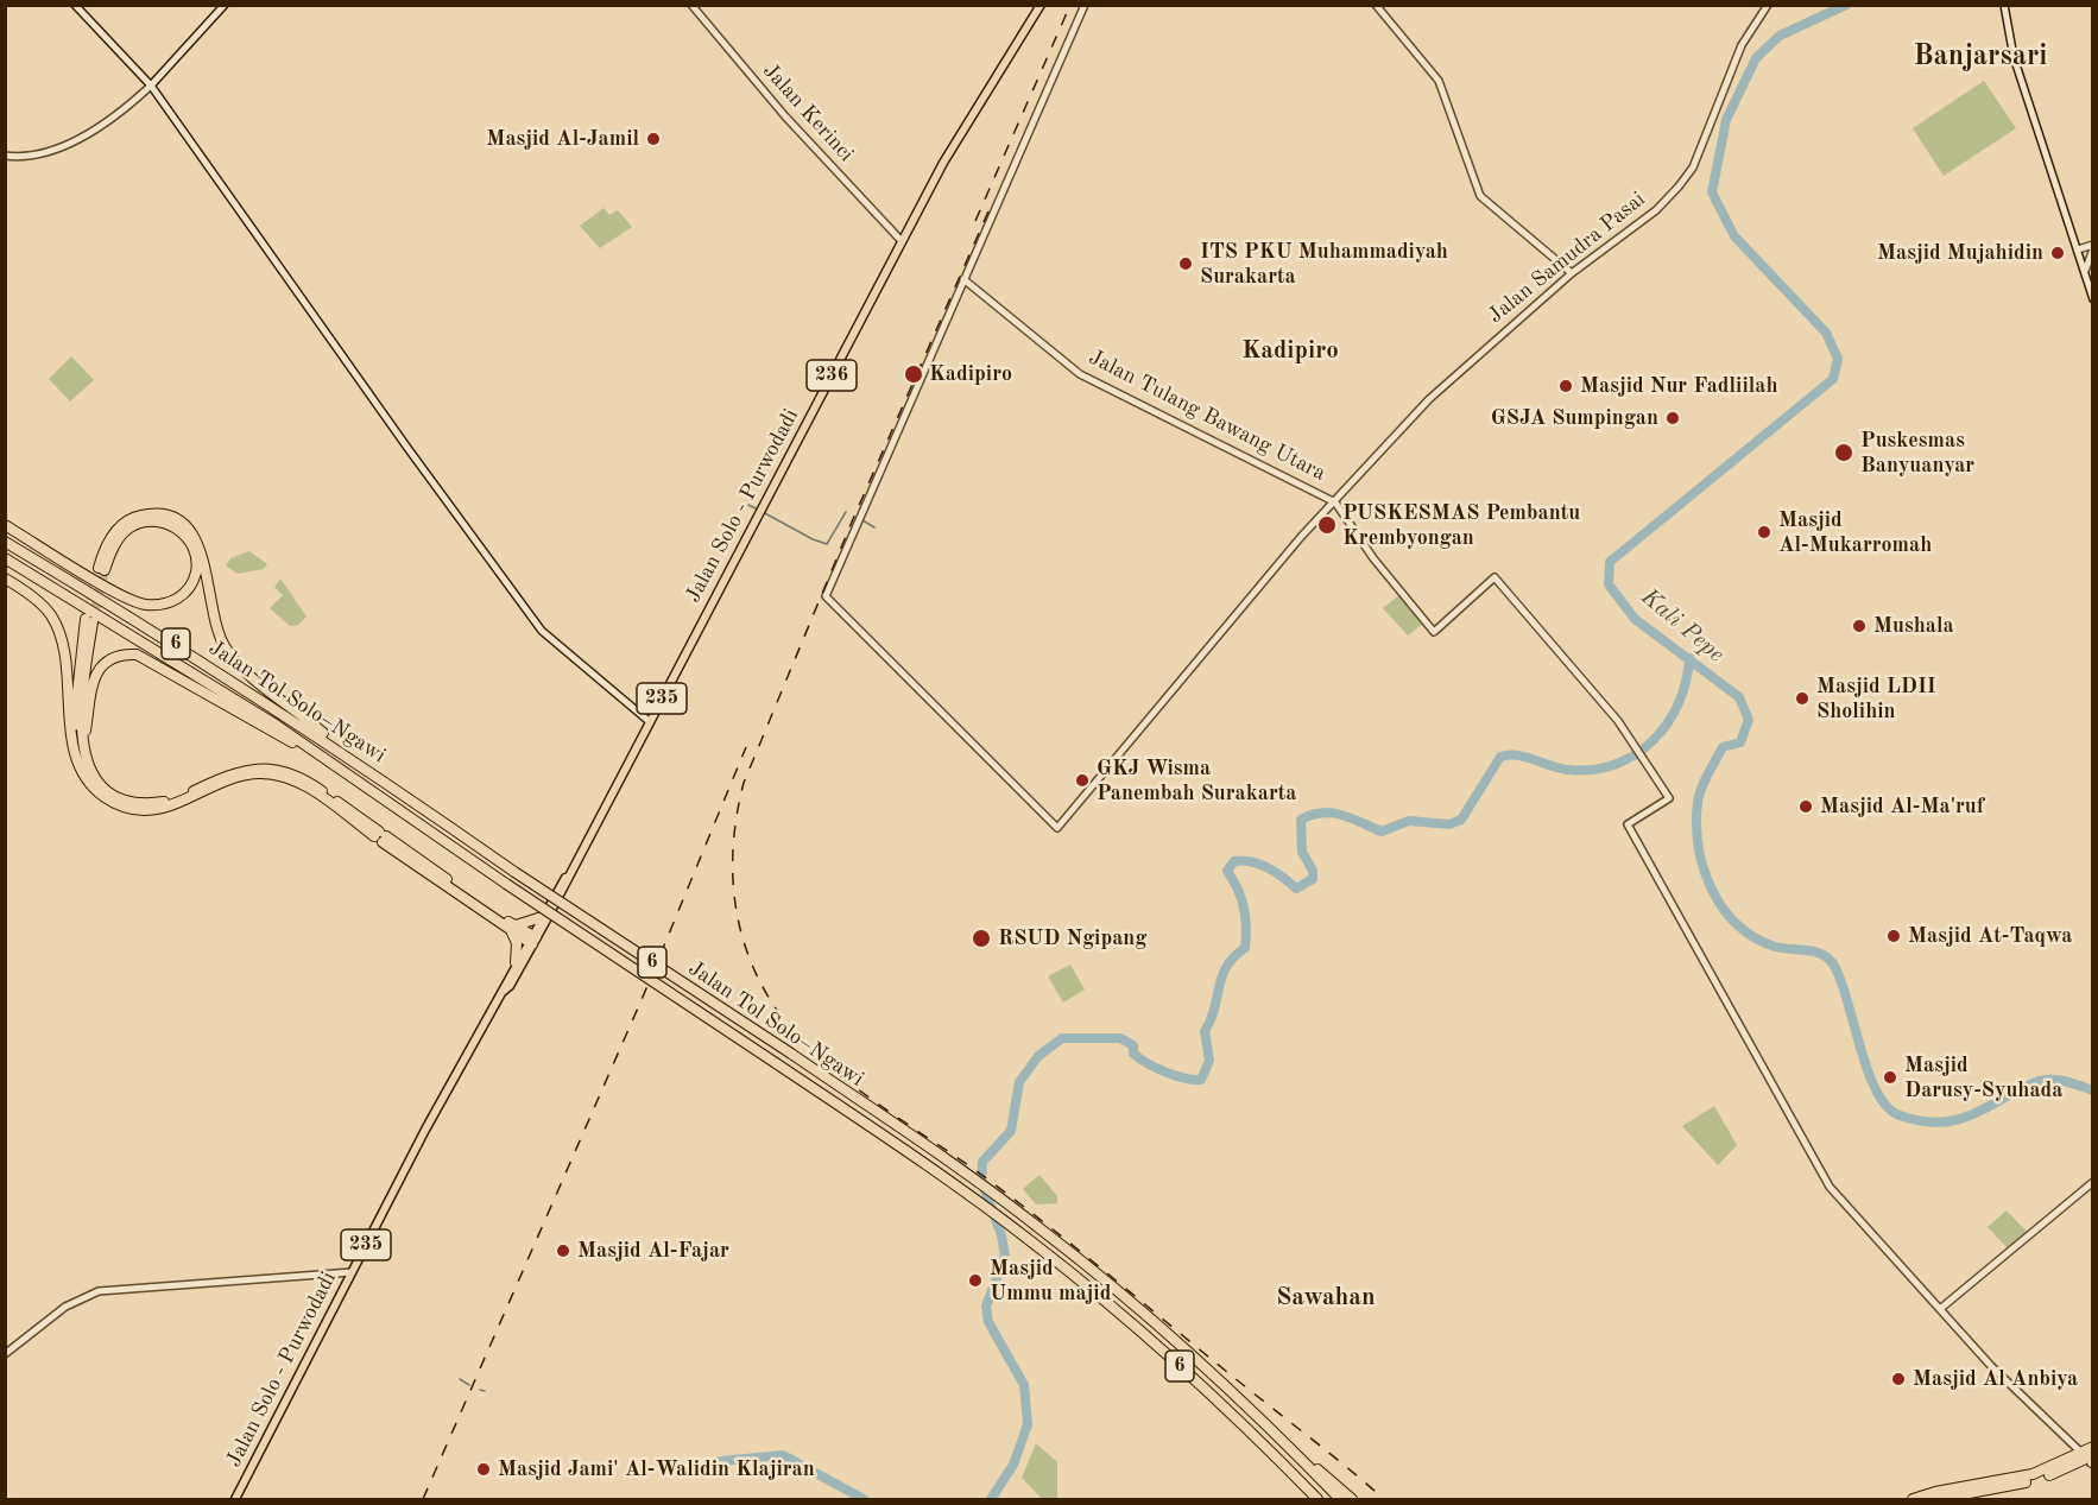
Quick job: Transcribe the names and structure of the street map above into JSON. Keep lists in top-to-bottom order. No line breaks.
{"streets":{"highway":["6","Jalan Tol Solo–Ngawi"],"main road":["236","Jalan Solo - Purwodadi","235"],"street":["Jalan Kerinci","Jalan Samudra Pasai","Jalan Tulang Bawang Utara"]},"crossings":[["Jalan Kerinci","Jalan Solo - Purwodadi"],["Jalan Samudra Pasai","Jalan Tulang Bawang Utara"]],"districts":["Banjarsari","Kadipiro","Sawahan"],"water":["Kali Pepe"],"places":["Masjid Al-Jamil","Masjid Mujahidin","ITS PKU Muhammadiyah Surakarta","Kadipiro","Masjid Nur Fadliilah","GSJA Sumpingan","Puskesmas Banyuanyar","PUSKESMAS Pembantu Krembyongan","Masjid Al-Mukarromah","Mushala","Masjid LDII Sholihin","GKJ Wisma Panembah Surakarta","Masjid Al-Ma'ruf","Masjid At-Taqwa","RSUD Ngipang","Masjid Darusy-Syuhada","Masjid Al-Fajar","Masjid Ummu majid","Masjid Al Anbiya","Masjid Jami' Al-Walidin Klajiran"]}
